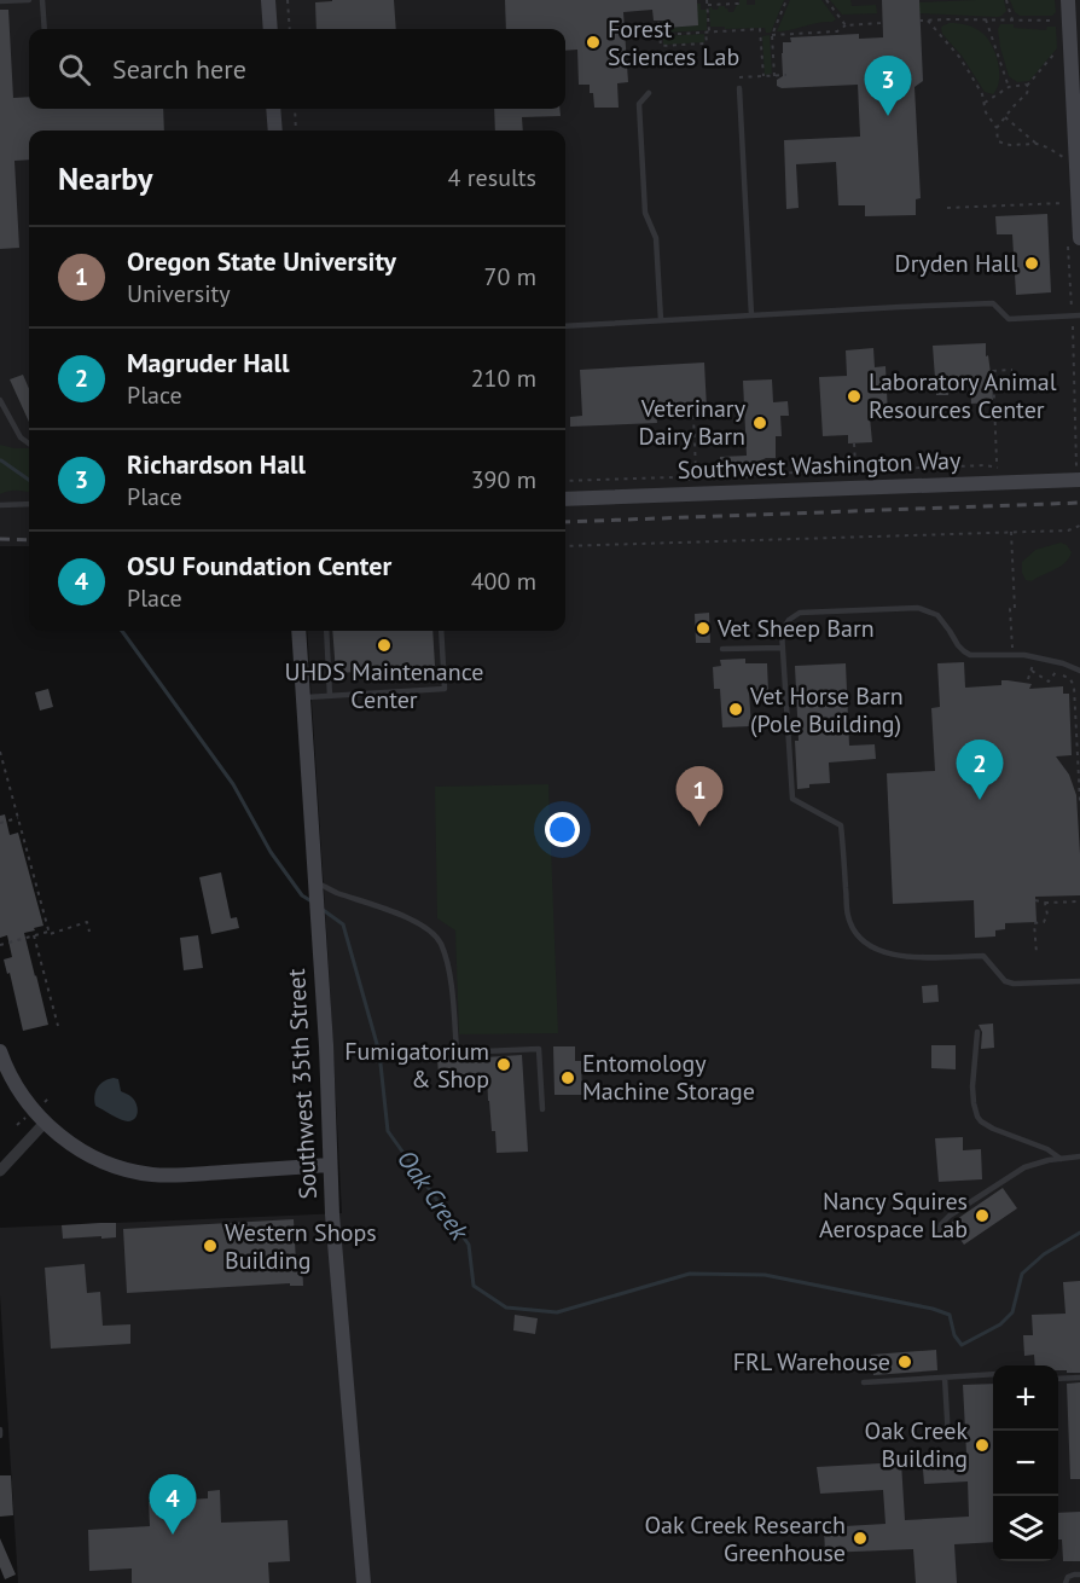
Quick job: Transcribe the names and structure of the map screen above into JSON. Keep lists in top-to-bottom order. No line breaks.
{"streets":{"street":["Southwest Washington Way","Southwest 35th Street"]},"water":["Oak Creek"],"places":["Forest Sciences Lab","Dryden Hall","Laboratory Animal Resources Center","Veterinary Dairy Barn","Vet Sheep Barn","UHDS Maintenance Center","Vet Horse Barn (Pole Building)","Fumigatorium & Shop","Entomology Machine Storage","Nancy Squires Aerospace Lab","Western Shops Building","FRL Warehouse","Oak Creek Building","Oak Creek Research Greenhouse"],"page":{"search":"Search here","pins":["3","2","1","4"],"heading":["Nearby","4 results"],"list":[{"mark":"1","name":"Oregon State University","note":"University","value":"70 m"},{"mark":"2","name":"Magruder Hall","note":"Place","value":"210 m"},{"mark":"3","name":"Richardson Hall","note":"Place","value":"390 m"},{"mark":"4","name":"OSU Foundation Center","note":"Place","value":"400 m"}],"map_buttons":["+","−"]}}
